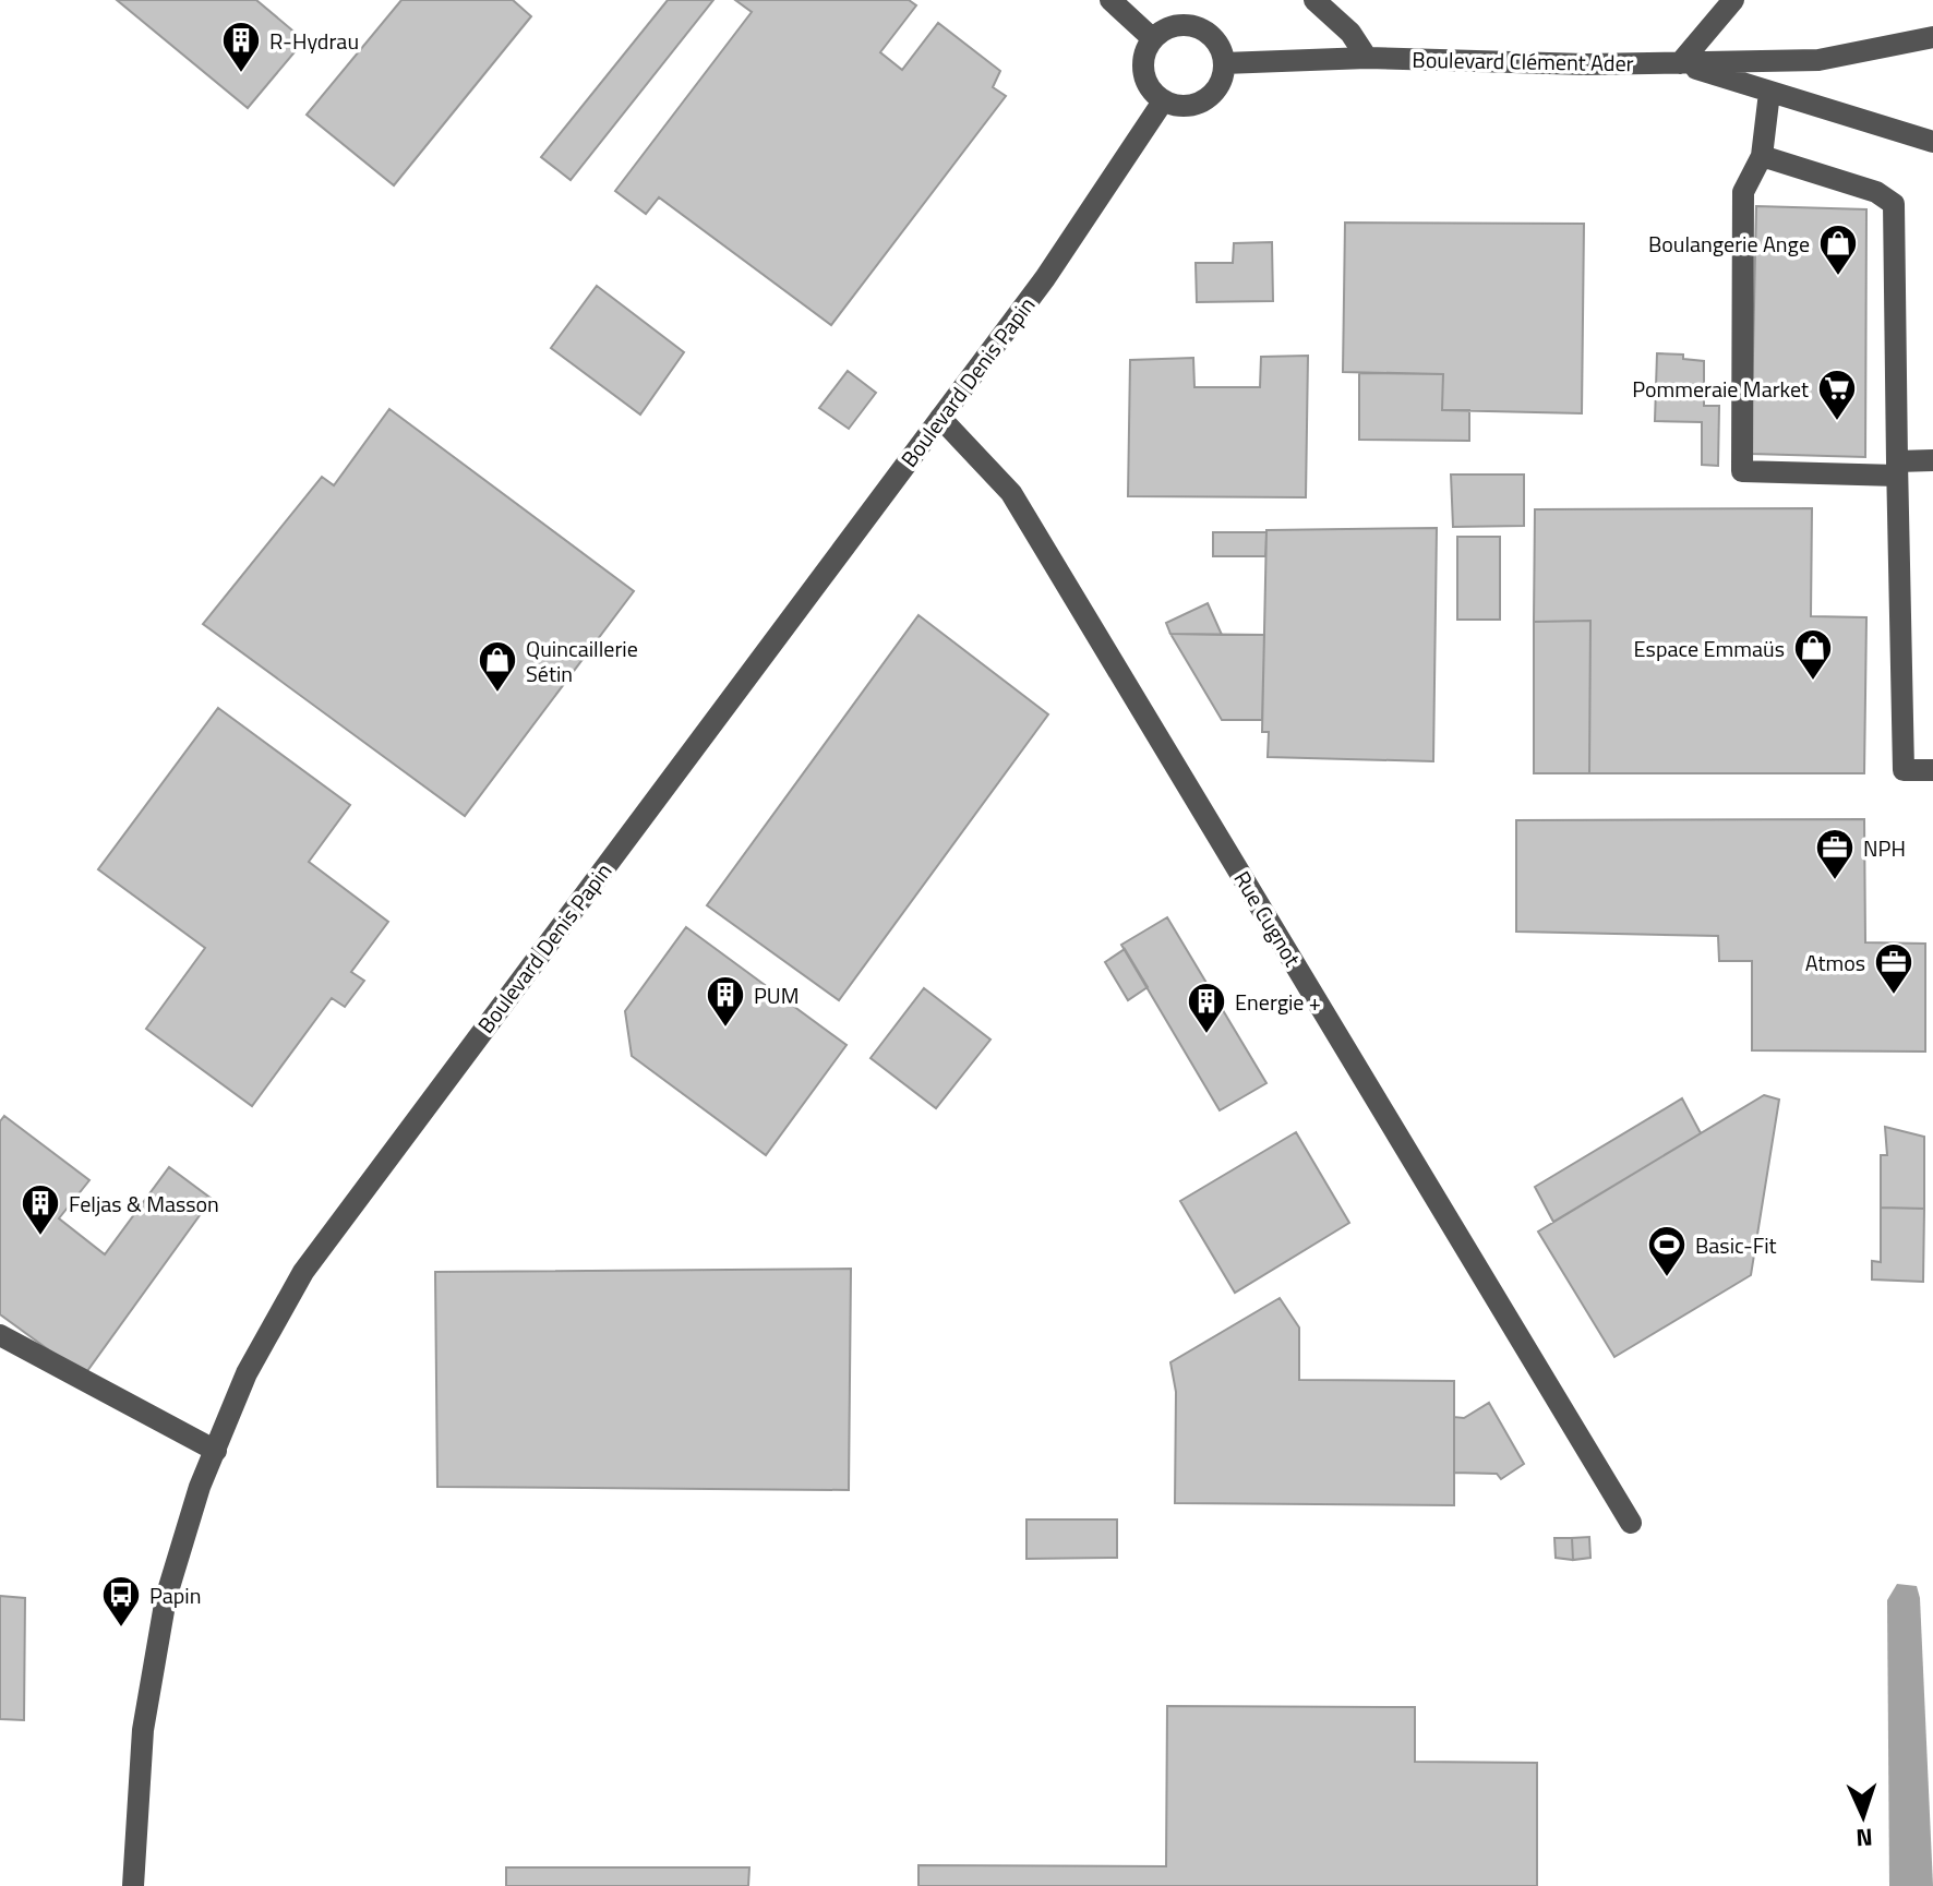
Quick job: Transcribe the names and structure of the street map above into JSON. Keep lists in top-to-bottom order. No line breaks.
{"streets":{"street":["Boulevard Clément Ader","Boulevard Denis Papin","Rue Cugnot"]},"crossings":[["Boulevard Clément Ader","Boulevard Denis Papin"],["Boulevard Denis Papin","Rue Cugnot"]],"places":{"building":["R-Hydrau","PUM","Energie +","Feljas & Masson"],"shop":["Boulangerie Ange","Espace Emmaüs","Quincaillerie Sétin"],"supermarket":["Pommeraie Market"],"office":["NPH","Atmos"],"sports":["Basic-Fit"],"bus stop":["Papin"]},"north":"bottom"}
